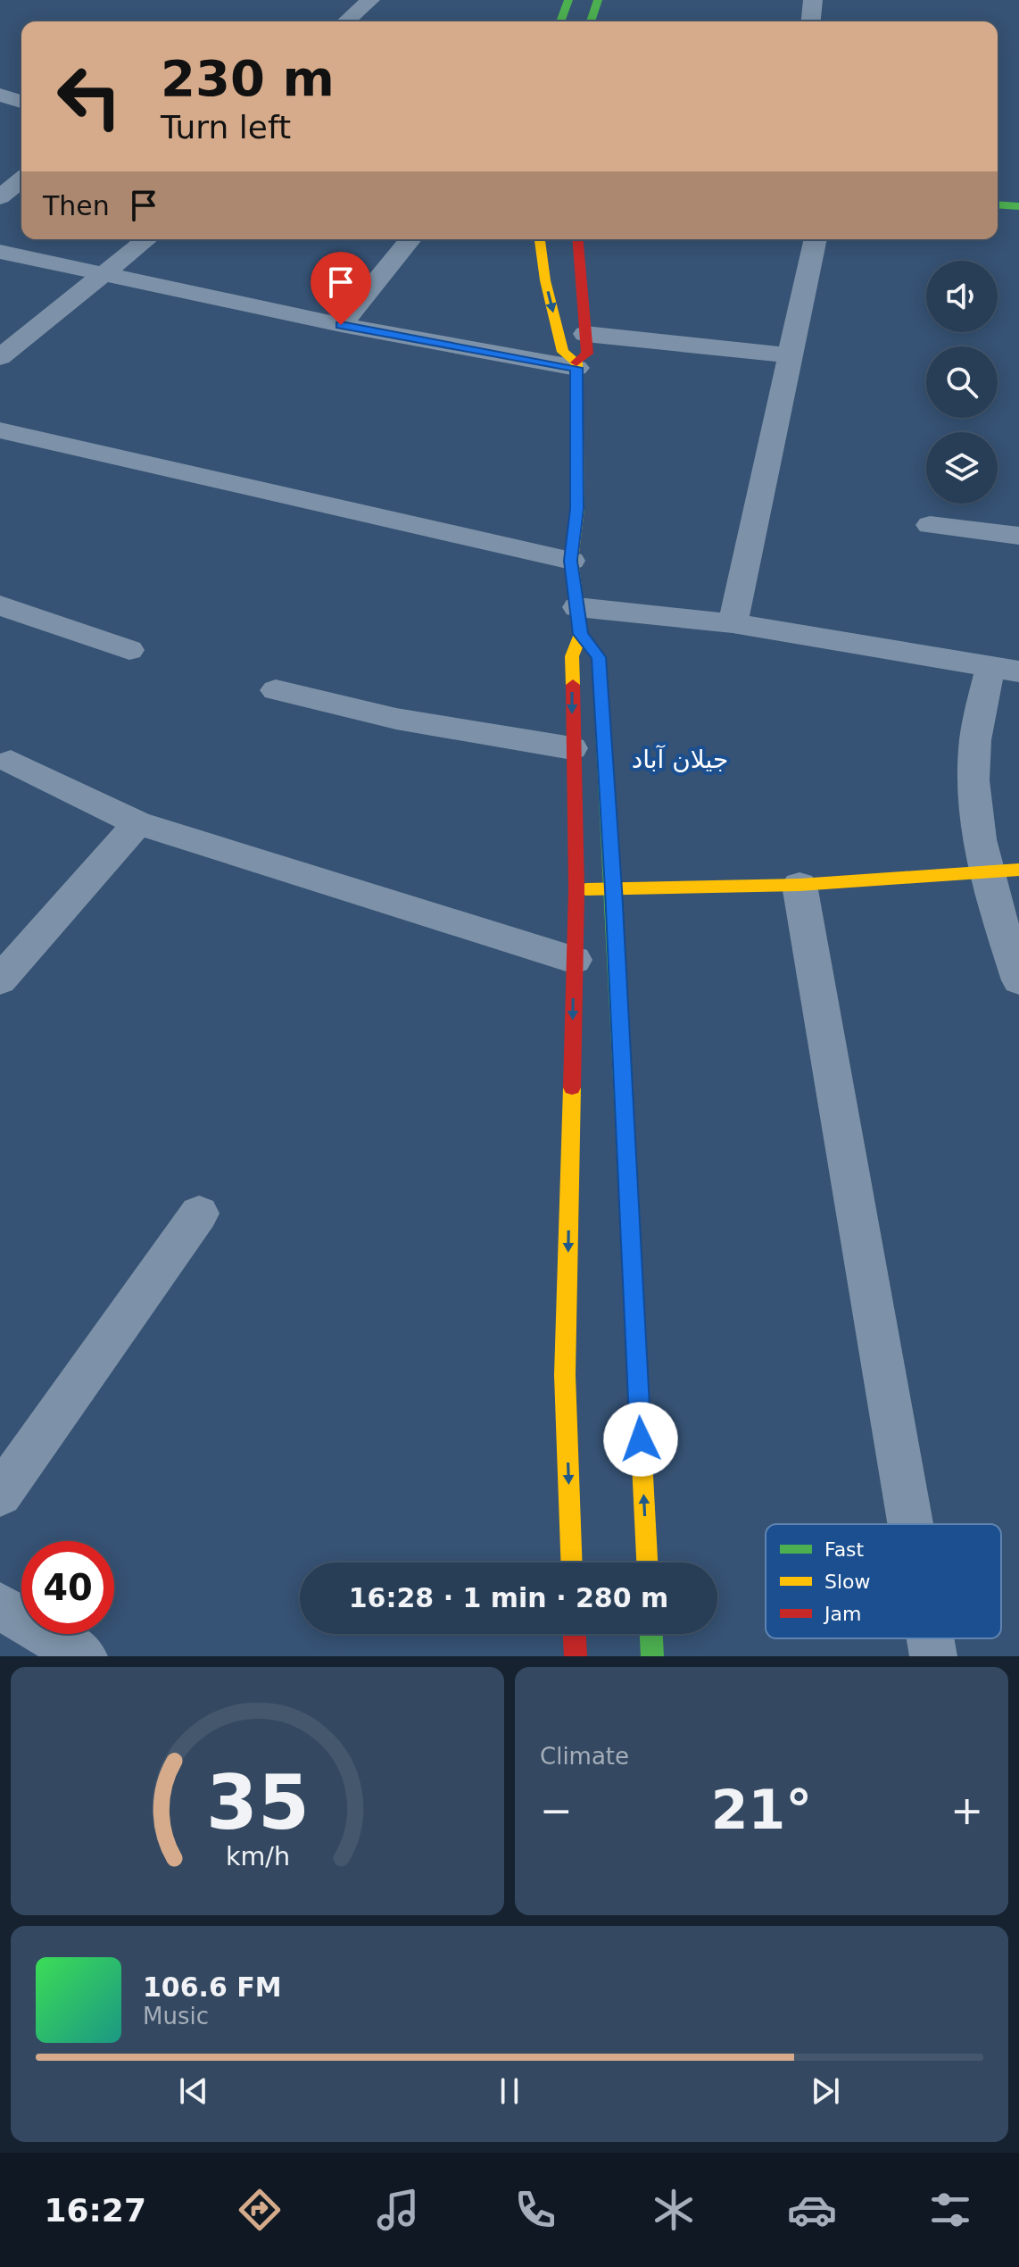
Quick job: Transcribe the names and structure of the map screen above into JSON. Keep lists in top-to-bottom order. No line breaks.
{"districts":["جیلان آباد"],"legend":["Fast","Slow","Jam"],"page":{"turn":["230 m","Turn left"],"then":"Then","limit":"40","trip":"16:28 · 1 min · 280 m","tile":"Climate","heat":["−","21°","+"],"song":["106.6 FM","Music"],"tabs":"16:27","gauge":["35","km/h"]}}
